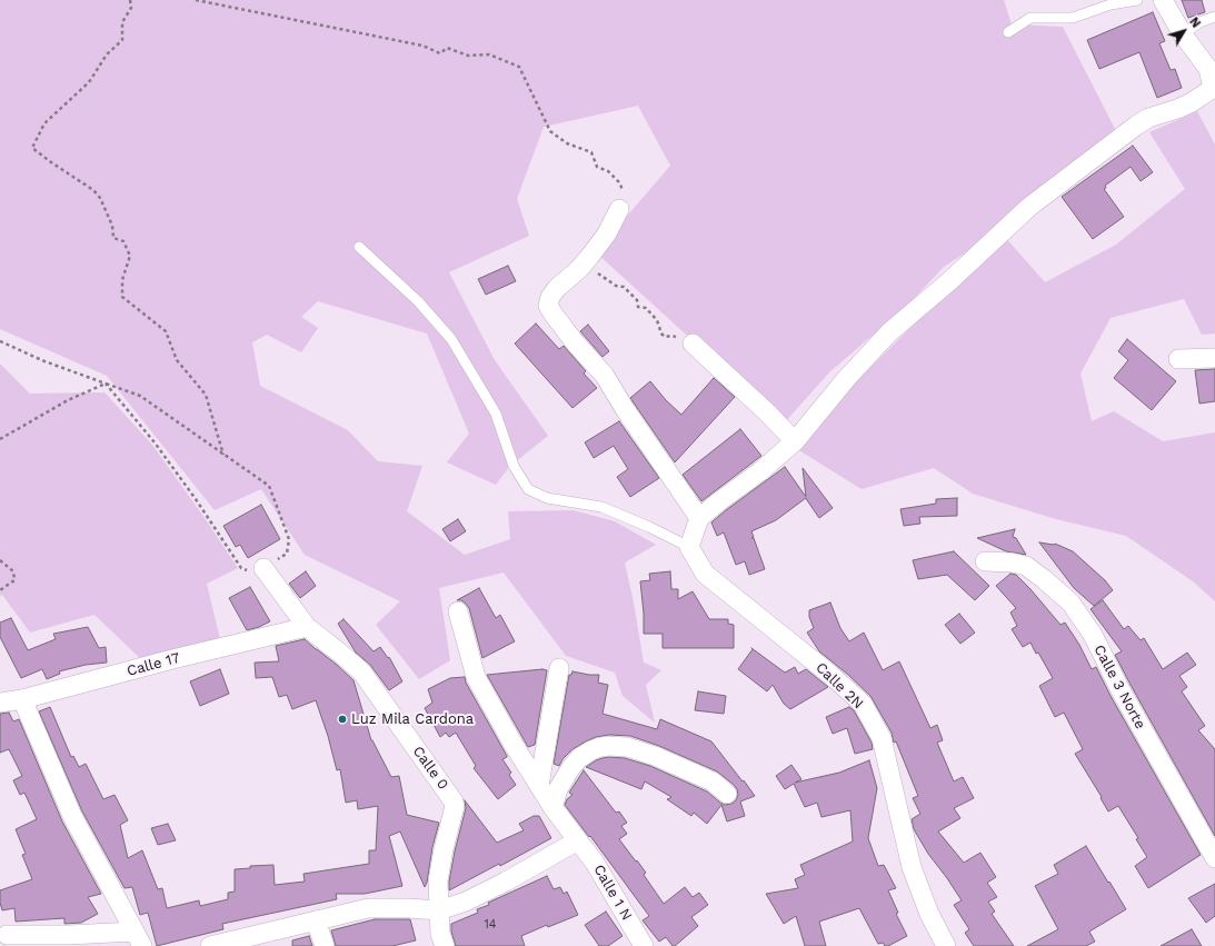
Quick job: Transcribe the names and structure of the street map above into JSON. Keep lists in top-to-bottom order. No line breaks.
{"streets":{"street":["Calle 17","Calle 2N","Calle 3 Norte","Calle 0","Calle 1 N"]},"crossings":[["Calle 17","Calle 0"]],"places":["Luz Mila Cardona"],"house_numbers":["14"],"north":"top right"}
